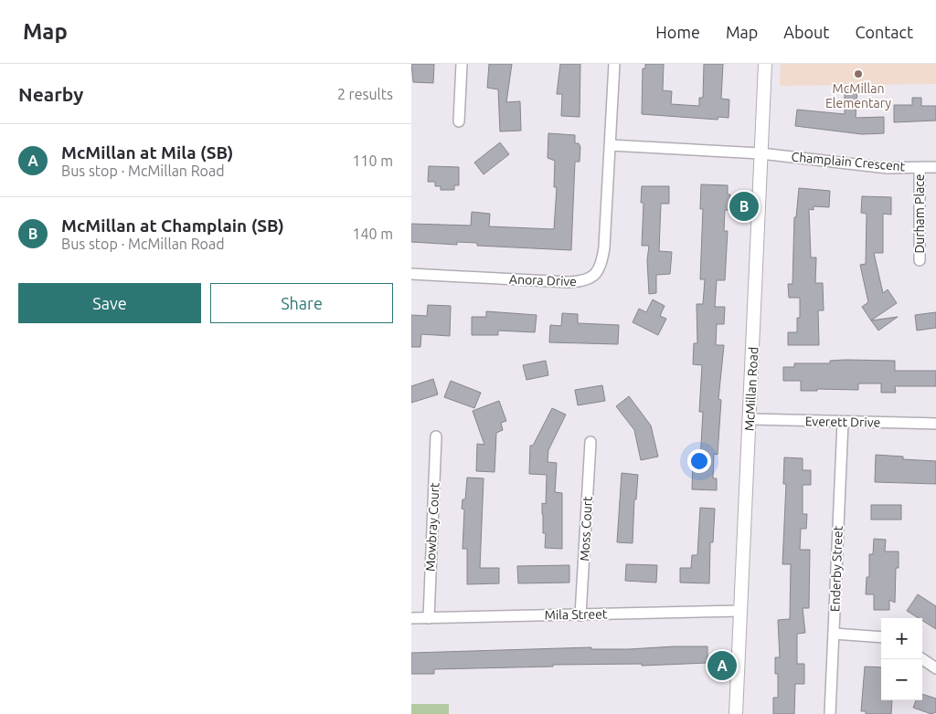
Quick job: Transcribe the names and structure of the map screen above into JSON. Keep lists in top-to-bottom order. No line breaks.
{"streets":{"street":["Champlain Crescent","Durham Place","Anora Drive","McMillan Road","Everett Drive","Mowbray Court","Moss Court","Enderby Street","Mila Street"]},"crossings":[["Champlain Crescent","Durham Place"],["Champlain Crescent","McMillan Road"],["McMillan Road","Everett Drive"],["McMillan Road","Mila Street"],["Everett Drive","Enderby Street"],["Mowbray Court","Mila Street"],["Moss Court","Mila Street"]],"places":["McMillan Elementary"],"page":{"header":"Map","nav":["Home","Map","About","Contact"],"heading":["Nearby","2 results"],"list":[{"mark":"A","name":"McMillan at Mila (SB)","note":"Bus stop · McMillan Road","value":"110 m"},{"mark":"B","name":"McMillan at Champlain (SB)","note":"Bus stop · McMillan Road","value":"140 m"}],"pins":["B","A"],"buttons":["Save","Share"],"map_buttons":["+","−"]}}
